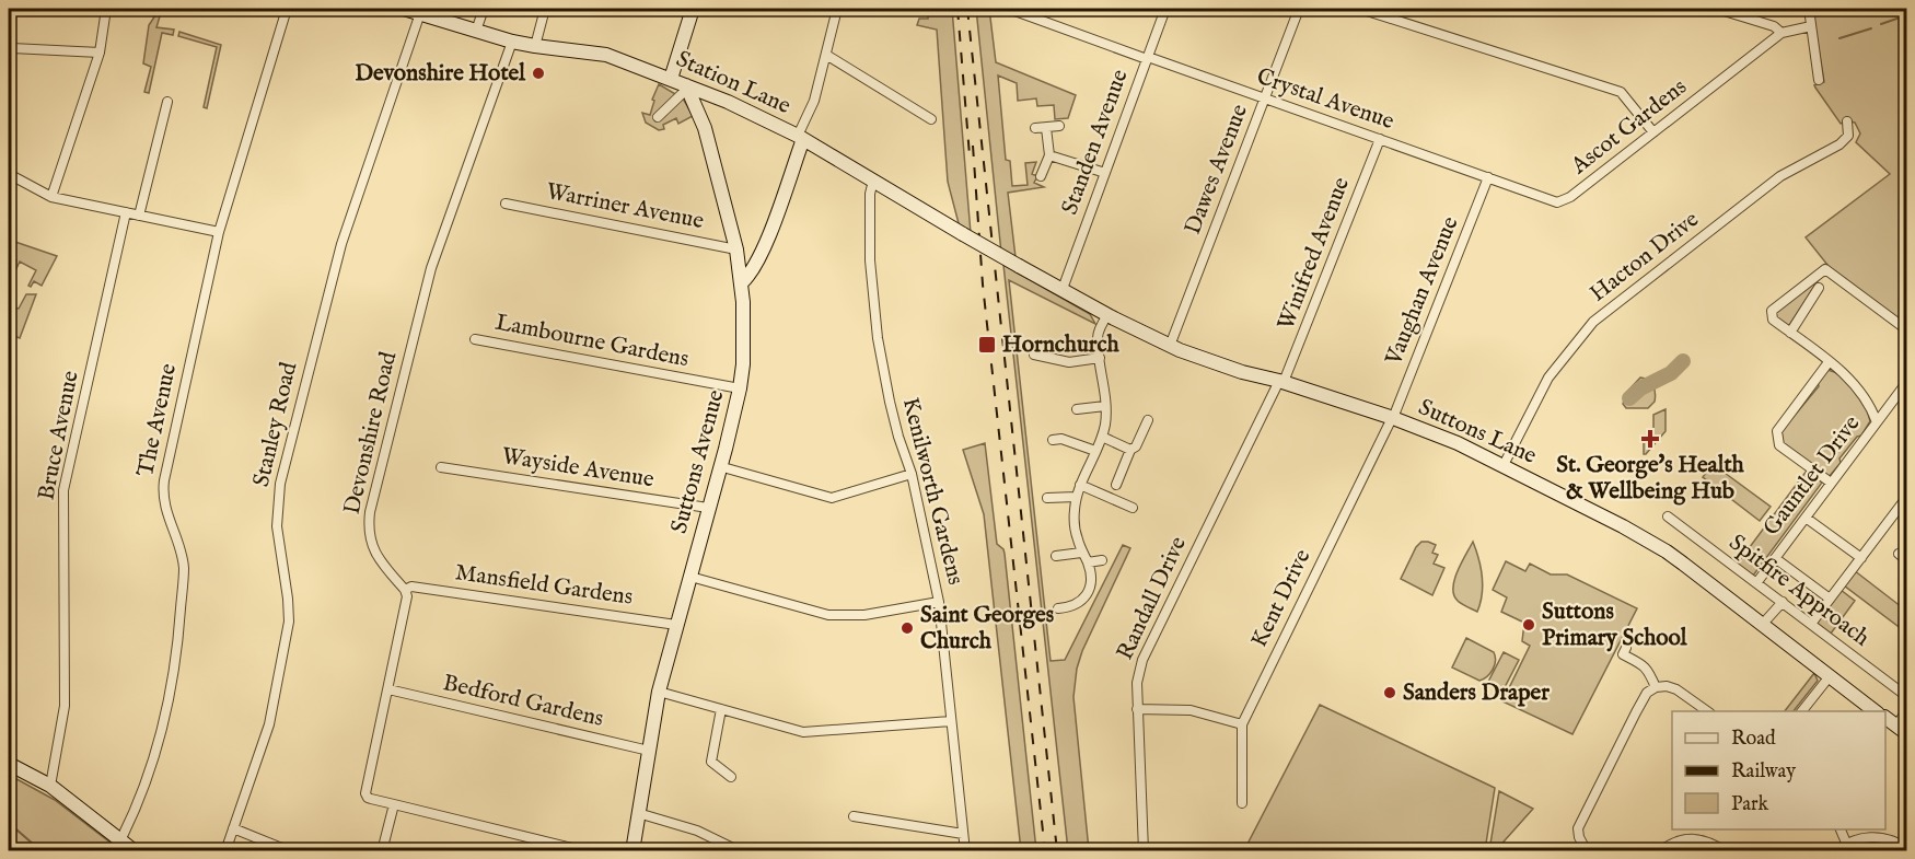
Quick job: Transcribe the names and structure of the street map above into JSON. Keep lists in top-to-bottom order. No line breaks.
{"streets":{"street":["Station Lane","Crystal Avenue","Ascot Gardens","Standen Avenue","Dawes Avenue","Warriner Avenue","Winifred Avenue","Hacton Drive","Vaughan Avenue","Lambourne Gardens","The Avenue","Stanley Road","Suttons Lane","Devonshire Road","Bruce Avenue","Suttons Avenue","Wayside Avenue","Gauntlet Drive","Kenilworth Gardens","Mansfield Gardens","Spitfire Approach","Randall Drive","Kent Drive","Bedford Gardens"]},"crossings":[["Station Lane","Stanley Road"],["Station Lane","Suttons Lane"],["Station Lane","Devonshire Road"],["Station Lane","Suttons Avenue"],["Station Lane","Kenilworth Gardens"],["Crystal Avenue","Ascot Gardens"],["Crystal Avenue","Standen Avenue"],["Crystal Avenue","Dawes Avenue"],["Crystal Avenue","Winifred Avenue"],["Crystal Avenue","Vaughan Avenue"],["Ascot Gardens","Vaughan Avenue"],["Standen Avenue","Suttons Lane"],["Dawes Avenue","Suttons Lane"],["Warriner Avenue","Suttons Avenue"],["Winifred Avenue","Suttons Lane"],["Winifred Avenue","Randall Drive"],["Hacton Drive","Suttons Lane"],["Vaughan Avenue","Suttons Lane"],["Vaughan Avenue","Kent Drive"],["Lambourne Gardens","Suttons Avenue"],["Suttons Lane","Randall Drive"],["Suttons Lane","Kent Drive"],["Devonshire Road","Mansfield Gardens"],["Suttons Avenue","Wayside Avenue"],["Suttons Avenue","Mansfield Gardens"],["Suttons Avenue","Bedford Gardens"],["Gauntlet Drive","Spitfire Approach"]],"places":{"other":["Devonshire Hotel","Suttons Primary School","Saint Georges Church","Sanders Draper"],"transit":["Hornchurch"],"health":["St. George's Health & Wellbeing Hub"]},"legend":["Road","Railway","Park"]}
